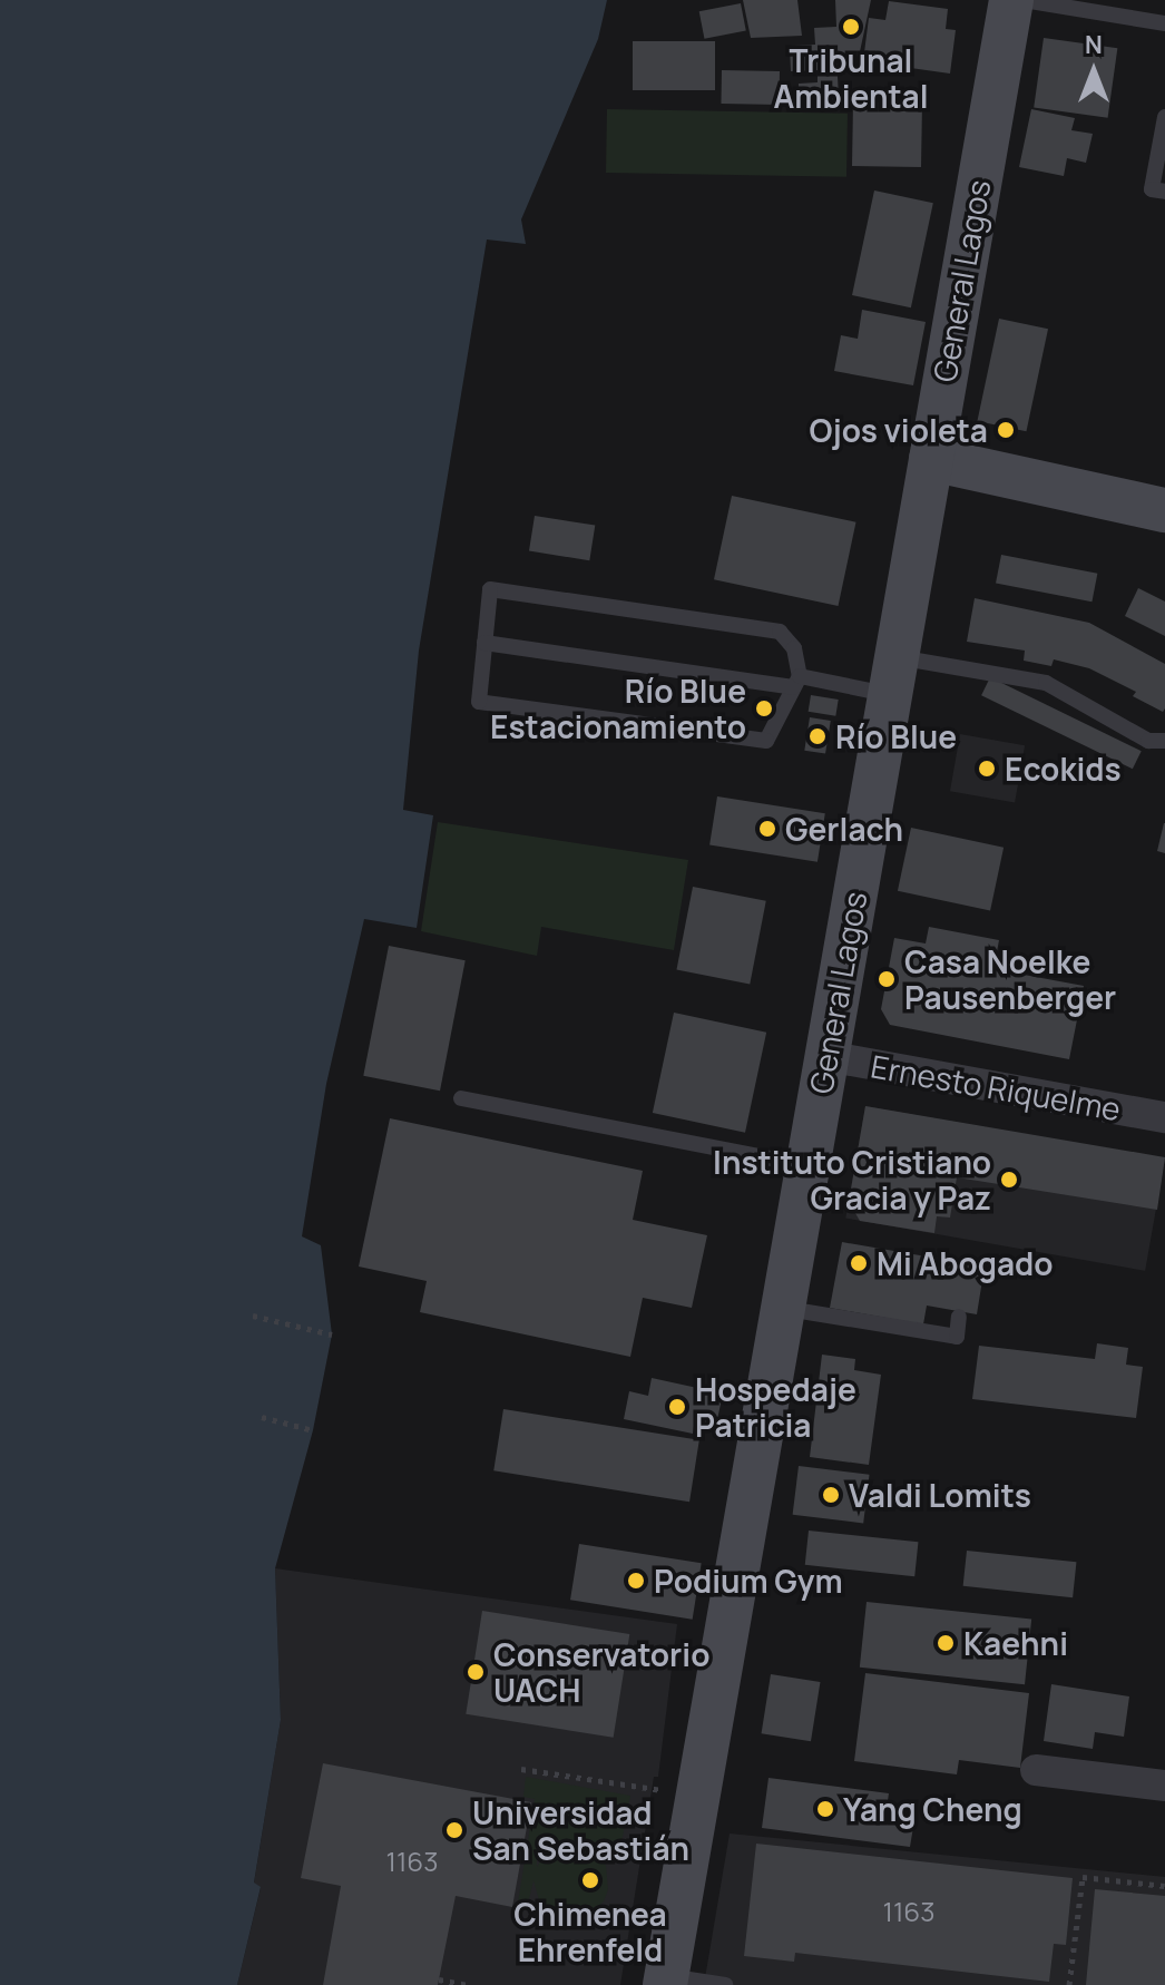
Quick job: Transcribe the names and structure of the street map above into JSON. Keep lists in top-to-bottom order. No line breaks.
{"streets":{"main road":["General Lagos"],"street":["Ernesto Riquelme"]},"crossings":[["General Lagos","Ernesto Riquelme"]],"places":["Tribunal Ambiental","Ojos violeta","Río Blue Estacionamiento","Río Blue","Ecokids","Gerlach","Casa Noelke Pausenberger","Instituto Cristiano Gracia y Paz","Mi Abogado","Hospedaje Patricia","Valdi Lomits","Podium Gym","Kaehni","Conservatorio UACH","Yang Cheng","Universidad San Sebastián","Chimenea Ehrenfeld"],"house_numbers":["1163","1163"],"north":"top"}
